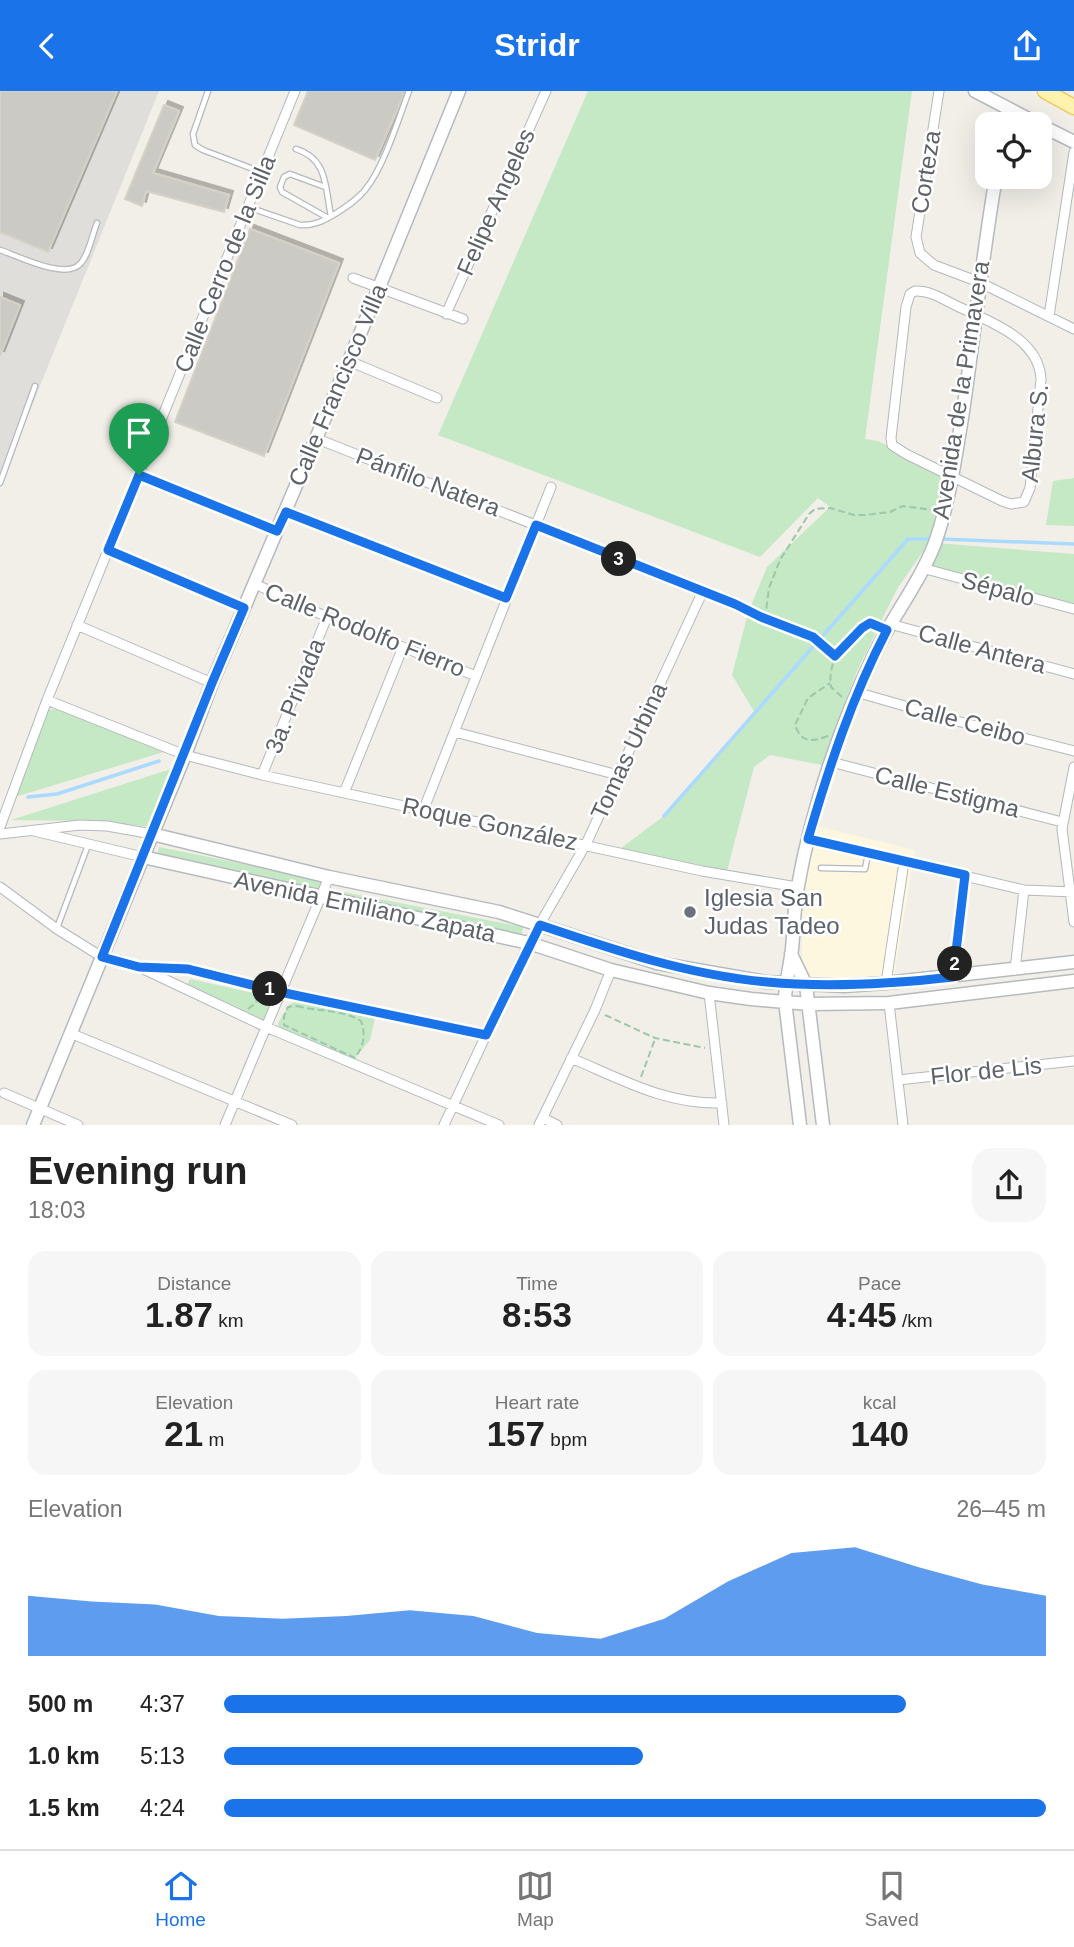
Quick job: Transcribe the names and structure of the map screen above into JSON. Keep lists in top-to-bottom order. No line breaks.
{"streets":{"street":["Corteza","Felipe Angeles","Calle Cerro de la Silla","Calle Francisco Villa","Avenida de la Primavera","Albura S.","Pánfilo Natera","Sépalo","Calle Rodolfo Fierro","Calle Antera","3a. Privada","Calle Ceibo","Tomas Urbina","Calle Estigma","Roque González","Avenida Emiliano Zapata","Flor de Lis"]},"crossings":[["Corteza","Avenida de la Primavera"],["Calle Cerro de la Silla","Roque González"],["Calle Francisco Villa","Pánfilo Natera"],["Calle Francisco Villa","Calle Rodolfo Fierro"],["Calle Francisco Villa","Roque González"],["Calle Francisco Villa","Avenida Emiliano Zapata"],["Avenida de la Primavera","Albura S."],["Avenida de la Primavera","Sépalo"],["Avenida de la Primavera","Calle Antera"],["Avenida de la Primavera","Calle Ceibo"],["Avenida de la Primavera","Calle Estigma"],["Avenida de la Primavera","Roque González"],["Avenida de la Primavera","Avenida Emiliano Zapata"],["Pánfilo Natera","Tomas Urbina"],["Calle Rodolfo Fierro","3a. Privada"],["3a. Privada","Roque González"],["Tomas Urbina","Roque González"],["Tomas Urbina","Avenida Emiliano Zapata"]],"places":["Iglesia San Judas Tadeo"],"page":{"header":"Stridr","pins":["3","2","1"],"heading":["Evening run","18:03"],"stats":[["Distance","1.87 km"],["Time","8:53"],["Pace","4:45 /km"],["Elevation","21 m"],["Heart rate","157 bpm"],["kcal","140"]],"chart":["Elevation","26–45 m"],"list":[{"name":"500 m","note":"4:37"},{"name":"1.0 km","note":"5:13"},{"name":"1.5 km","note":"4:24"}],"tabs":["Home","Map","Saved"]}}
